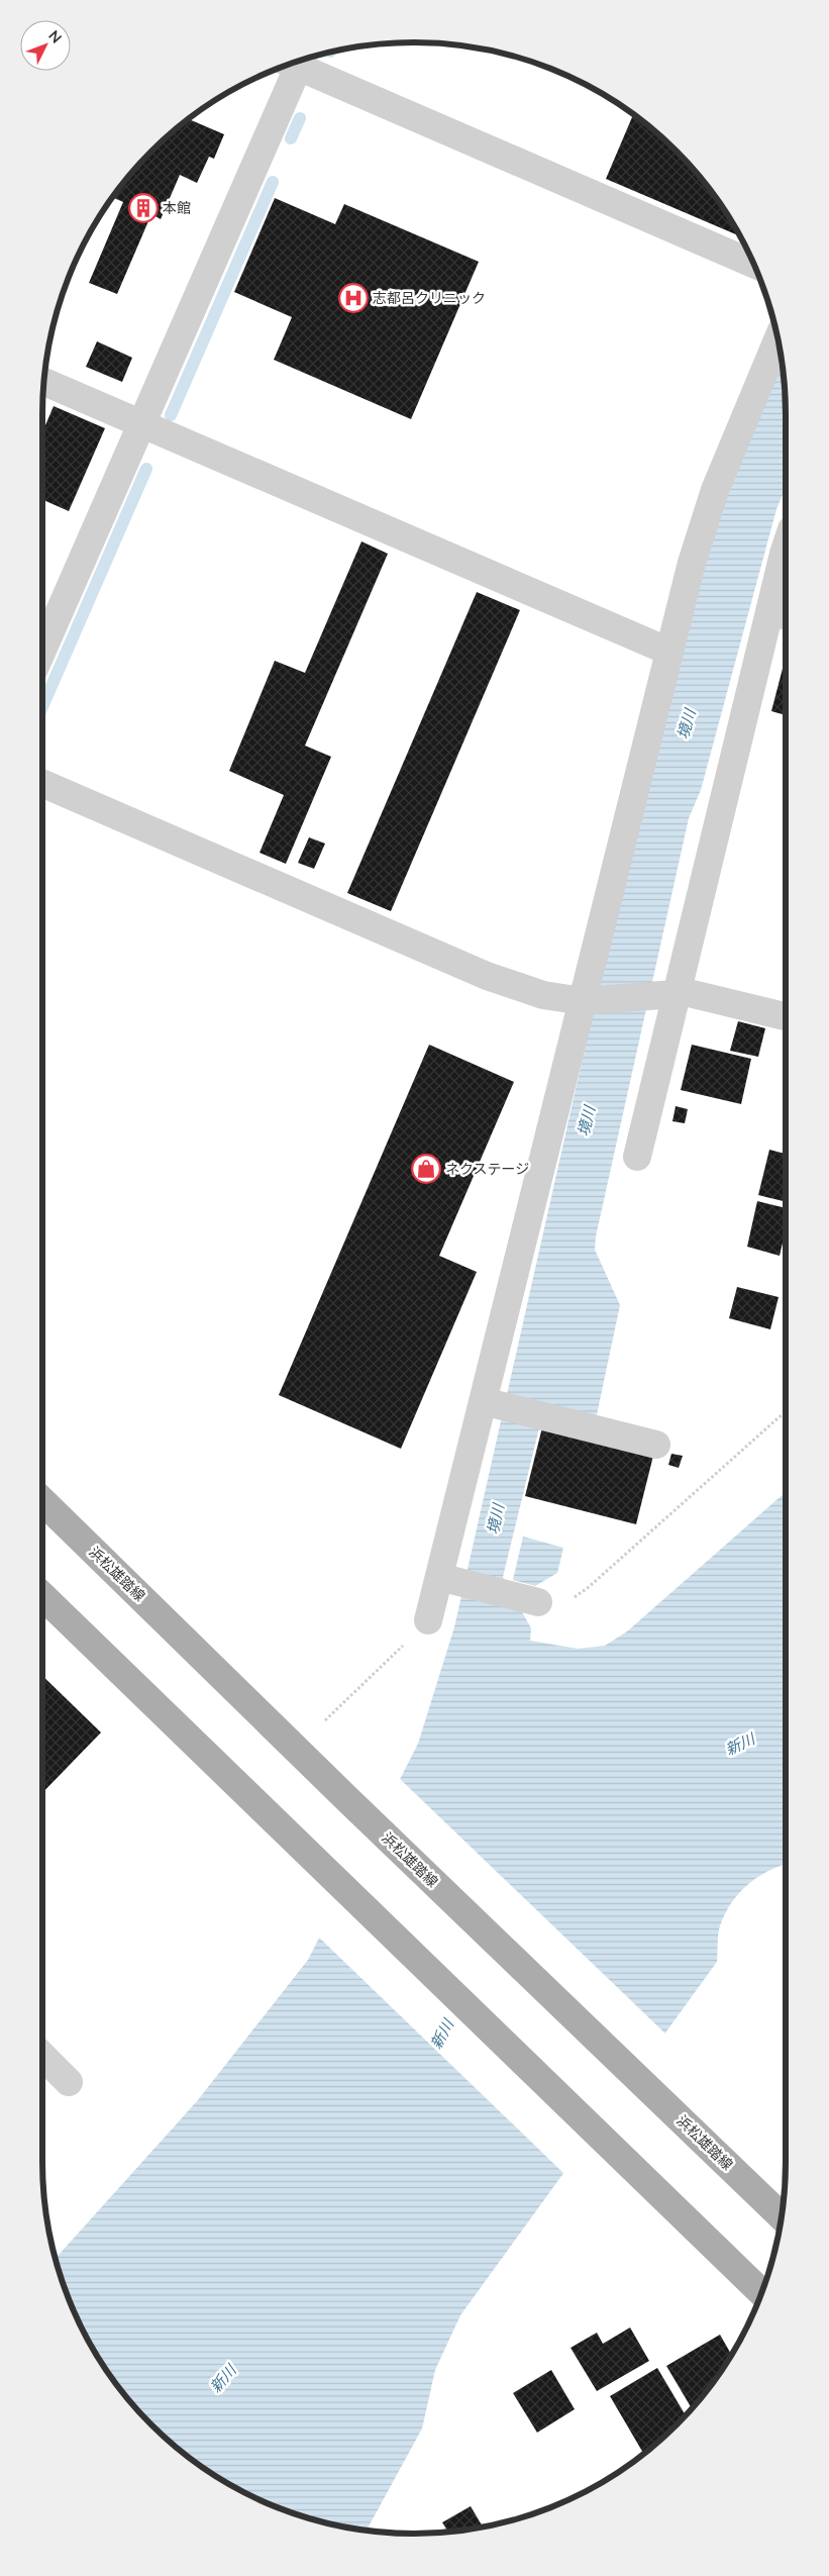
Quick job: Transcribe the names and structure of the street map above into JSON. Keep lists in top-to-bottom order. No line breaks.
{"streets":{"main road":["浜松雄踏線"]},"water":["境川","新川"],"places":{"building":["本館"],"hospital":["志都呂クリニック"],"shop":["ネクステージ"]},"north":"top right"}
